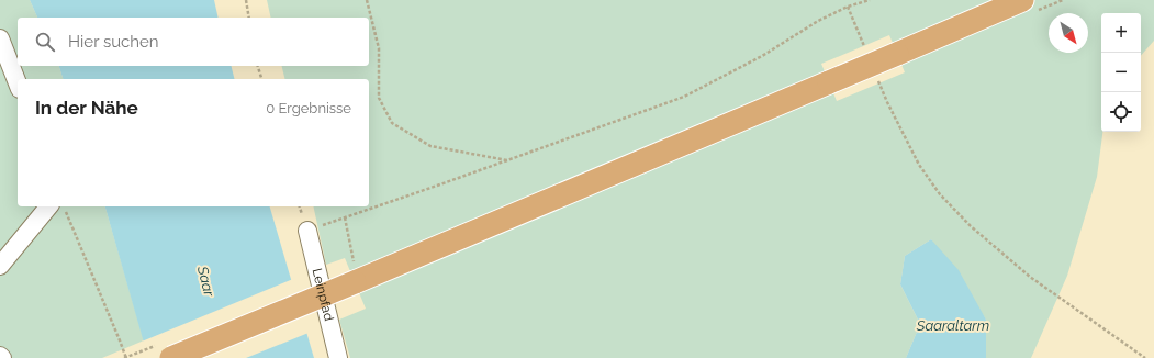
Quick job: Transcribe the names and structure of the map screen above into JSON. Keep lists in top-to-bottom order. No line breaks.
{"streets":{"lane":["Leinpfad"]},"water":["Saar","Saaraltarm"],"north":"bottom right","page":{"map_buttons":["+","−"],"search":"Hier suchen","heading":["In der Nähe","0 Ergebnisse"]}}
